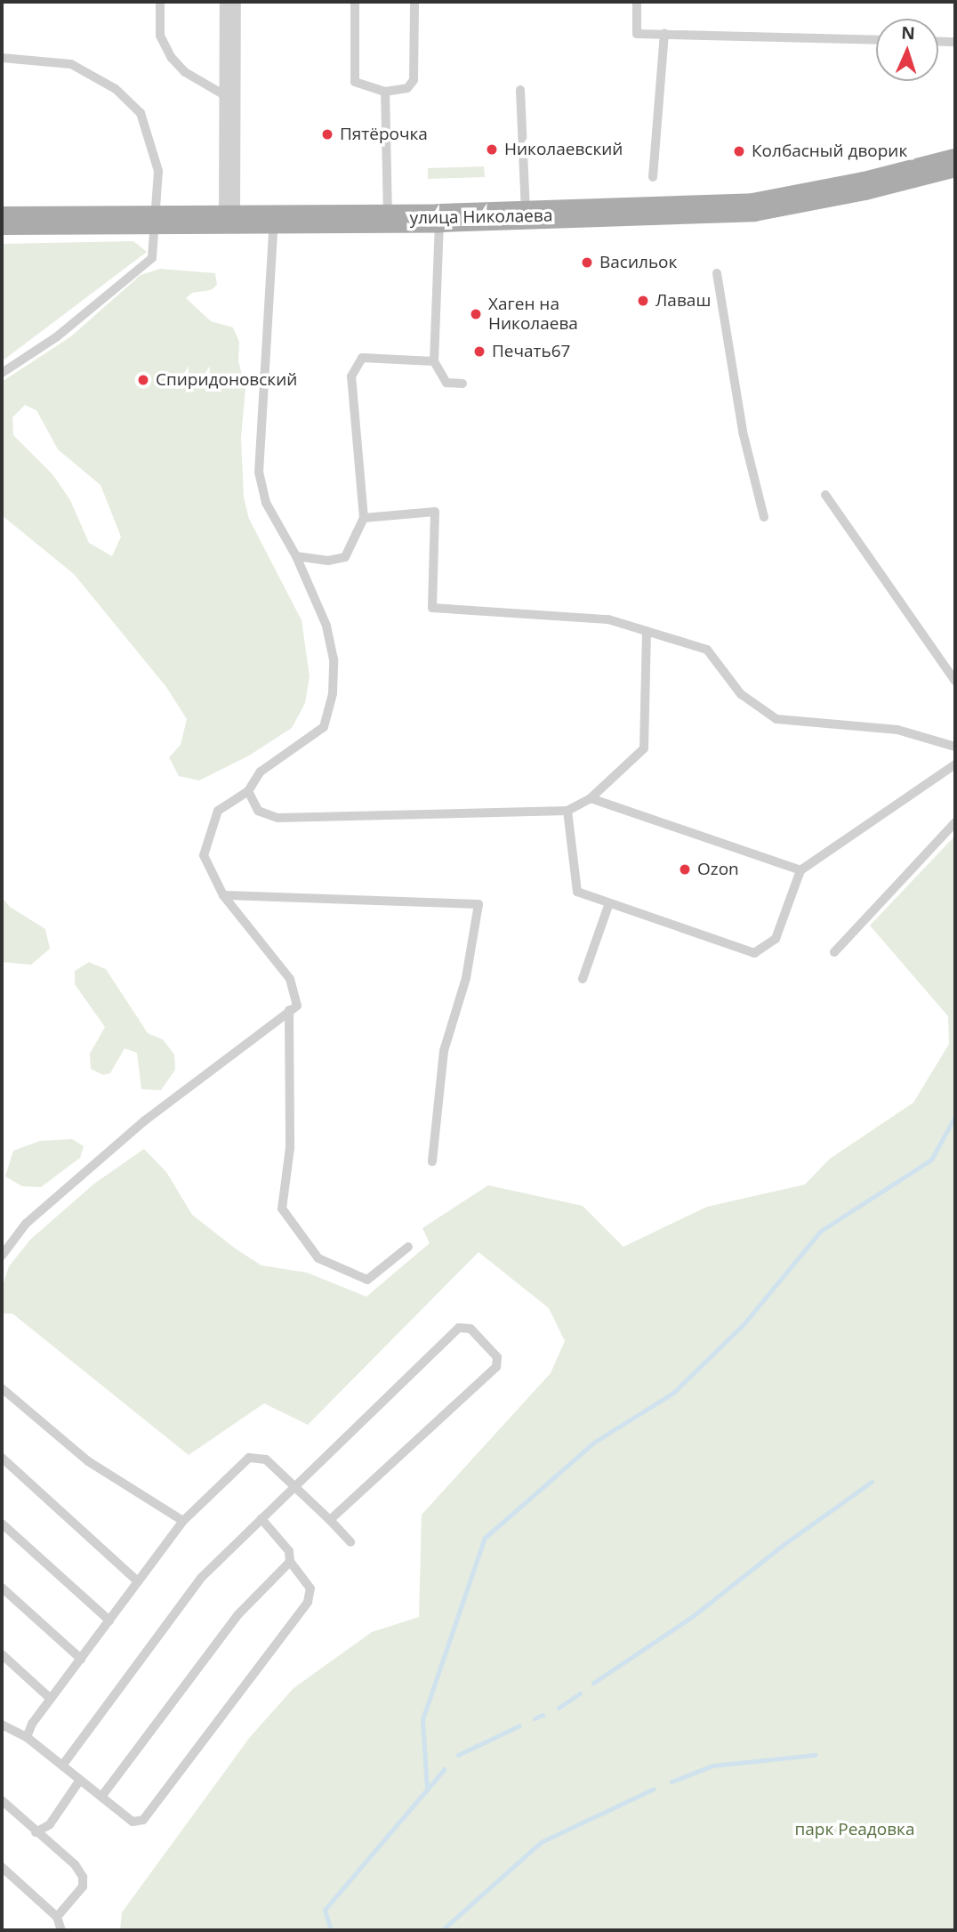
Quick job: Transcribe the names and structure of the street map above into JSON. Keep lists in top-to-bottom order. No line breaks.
{"streets":{"main road":["улица Николаева"]},"parks":["парк Реадовка"],"places":["Пятёрочка","Николаевский","Колбасный дворик","Васильок","Лаваш","Хаген на Николаева","Печать67","Спиридоновский","Ozon"],"north":"top"}
